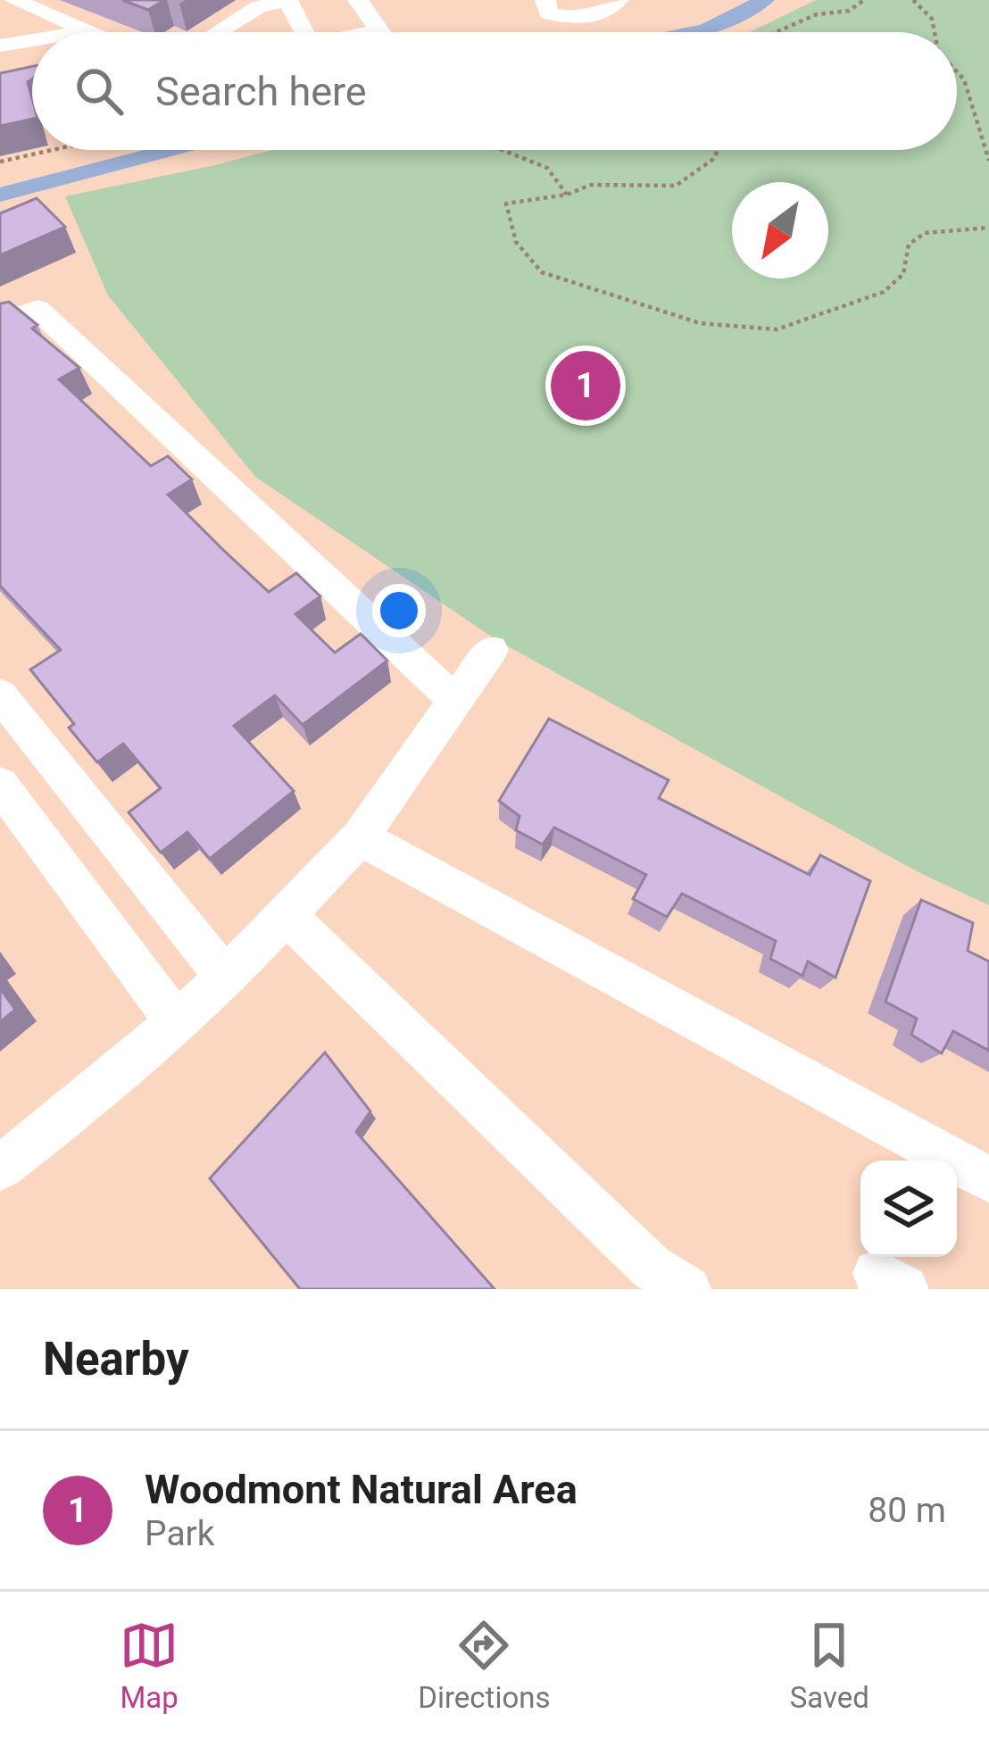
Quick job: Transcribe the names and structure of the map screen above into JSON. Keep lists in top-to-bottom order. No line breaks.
{"north":"bottom left","page":{"search":"Search here","pins":"1","heading":"Nearby","list":[{"mark":"1","name":"Woodmont Natural Area","note":"Park","value":"80 m"}],"nav":["Map","Directions","Saved"]}}
